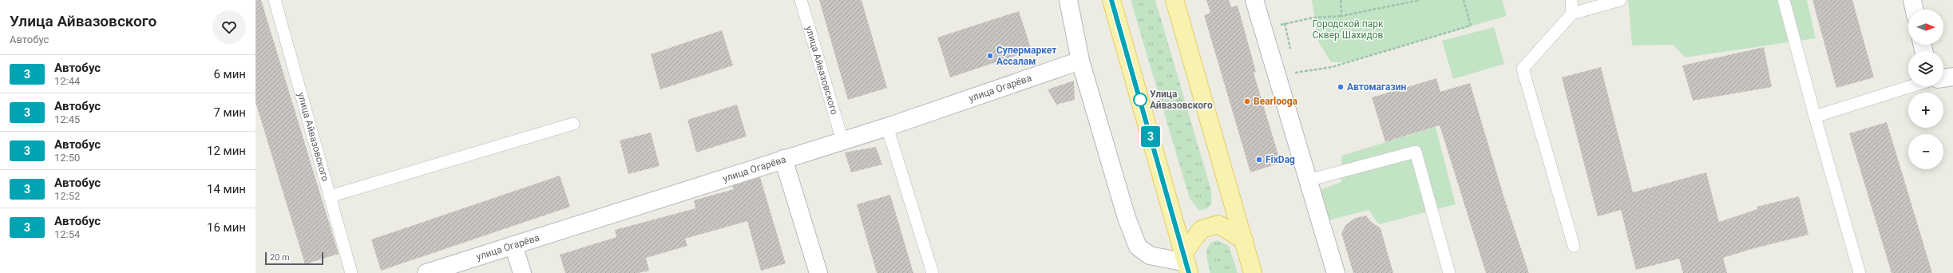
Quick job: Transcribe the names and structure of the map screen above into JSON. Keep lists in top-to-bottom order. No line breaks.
{"streets":{"street":["улица Огарёва"],"lane":["улица Айвазовского"]},"crossings":[["улица Айвазовского","улица Огарёва"]],"parks":["Городской парк Сквер Шахидов"],"places":["Супермаркет Ассалам","Автомагазин","Улица Айвазовского","Bearlooga","FixDag"],"lines":["bus line 3"],"scale_bar":"20 m","north":"right","page":{"heading":["Улица Айвазовского","Автобус"],"on_map":"3","map_buttons":["+","−"],"list":[{"mark":"3","name":"Автобус","note":"12:44","value":"6 мин"},{"mark":"3","name":"Автобус","note":"12:45","value":"7 мин"},{"mark":"3","name":"Автобус","note":"12:50","value":"12 мин"},{"mark":"3","name":"Автобус","note":"12:52","value":"14 мин"},{"mark":"3","name":"Автобус","note":"12:54","value":"16 мин"}],"scale":"20 m"}}
